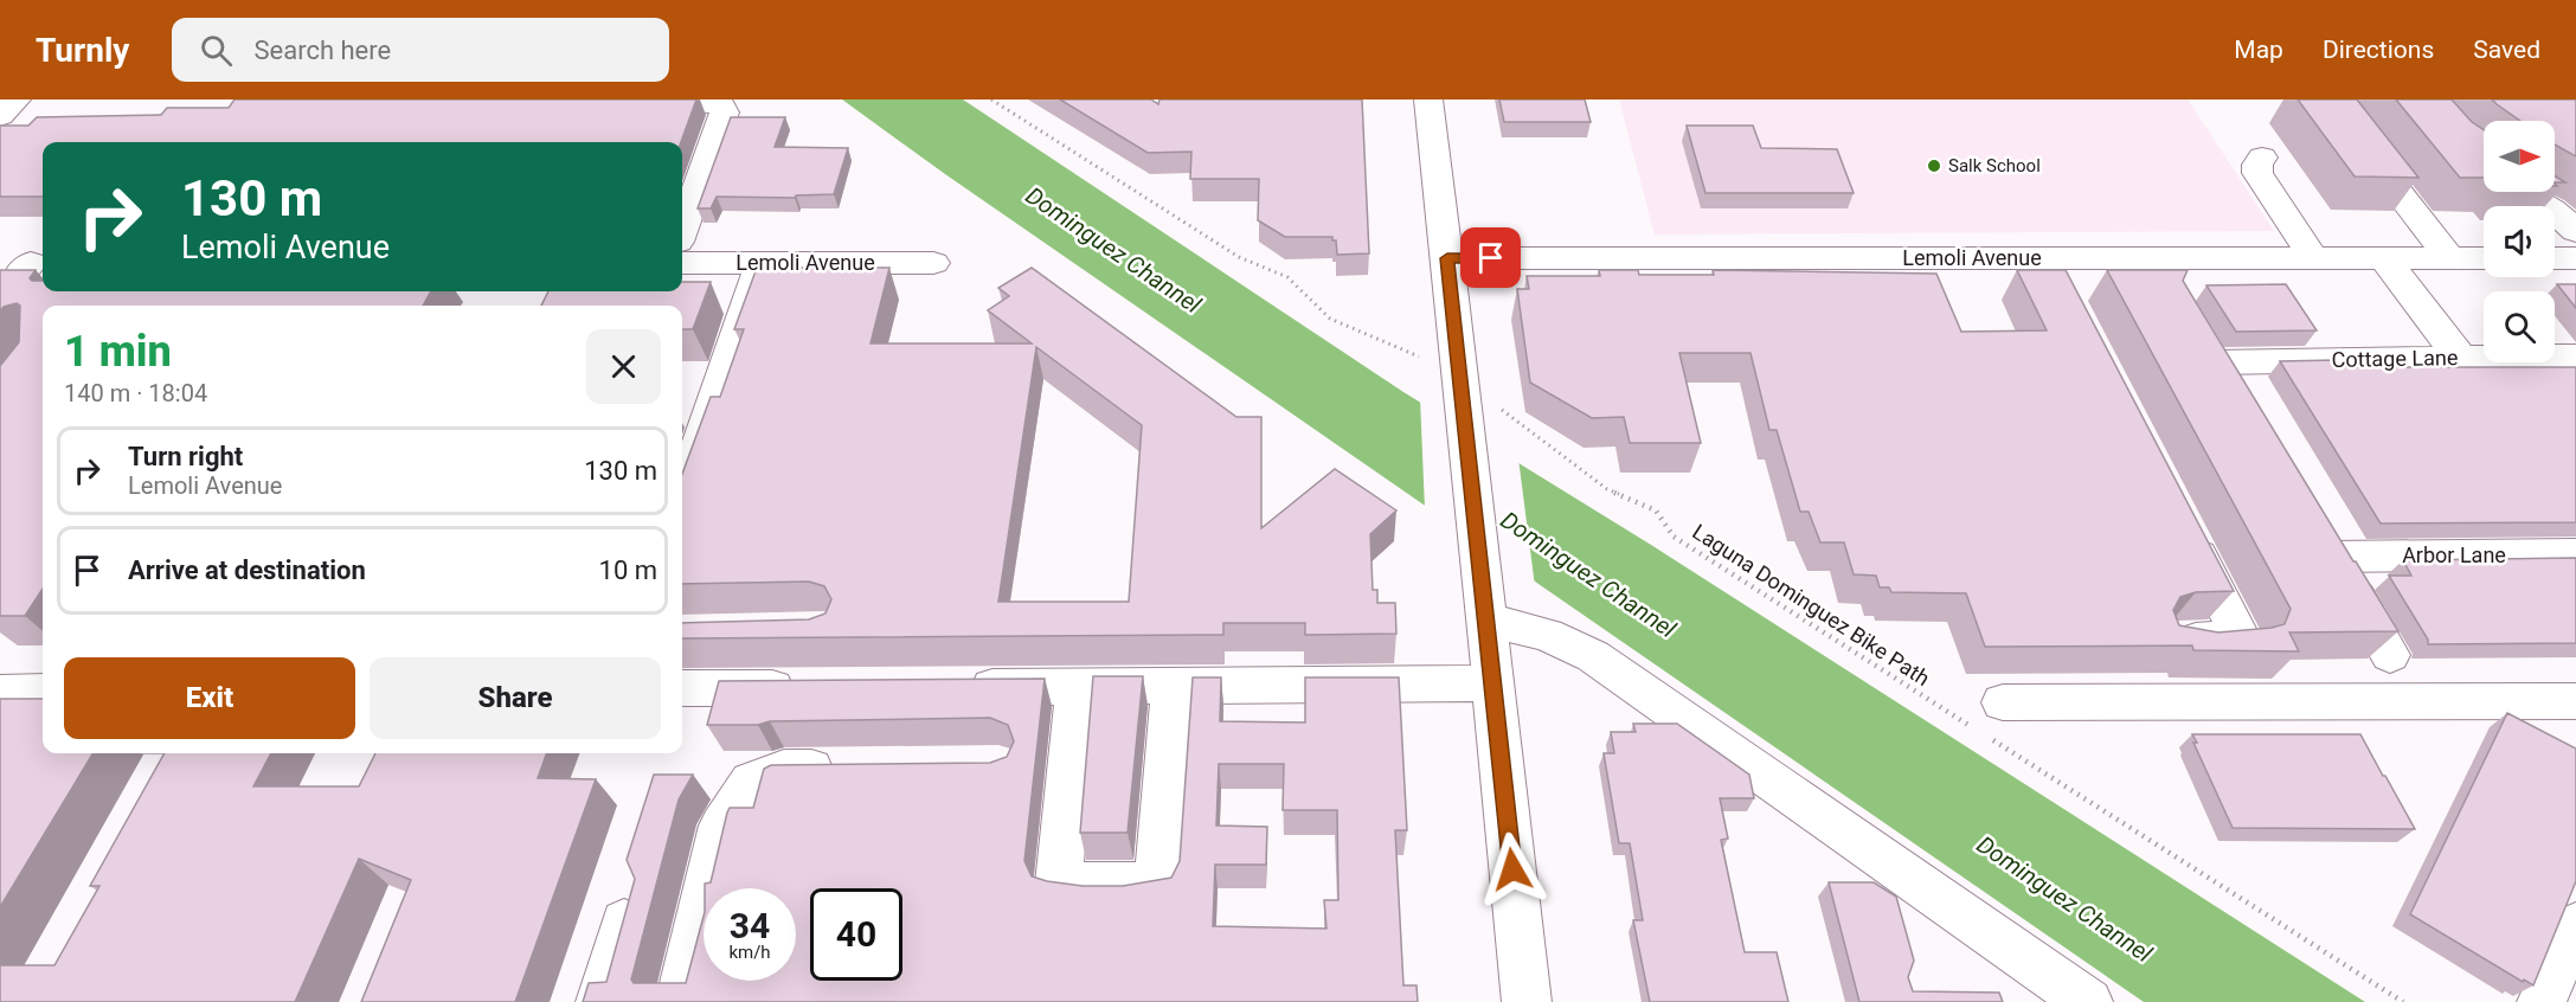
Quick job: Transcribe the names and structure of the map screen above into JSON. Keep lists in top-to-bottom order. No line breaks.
{"streets":{"street":["Lemoli Avenue","Cottage Lane","Arbor Lane"],"path":["Laguna Dominguez Bike Path"]},"water":["Dominguez Channel"],"places":["Salk School"],"north":"right","page":{"header":"Turnly","search":"Search here","nav":["Map","Directions","Saved"],"turn":["130 m","Lemoli Avenue"],"heading":["1 min","140 m · 18:04"],"list":[{"name":"Turn right","note":"Lemoli Avenue","value":"130 m"},{"name":"Arrive at destination","value":"10 m"}],"buttons":["Exit","Share"],"speed":"34 km/h","limit":"40"}}
